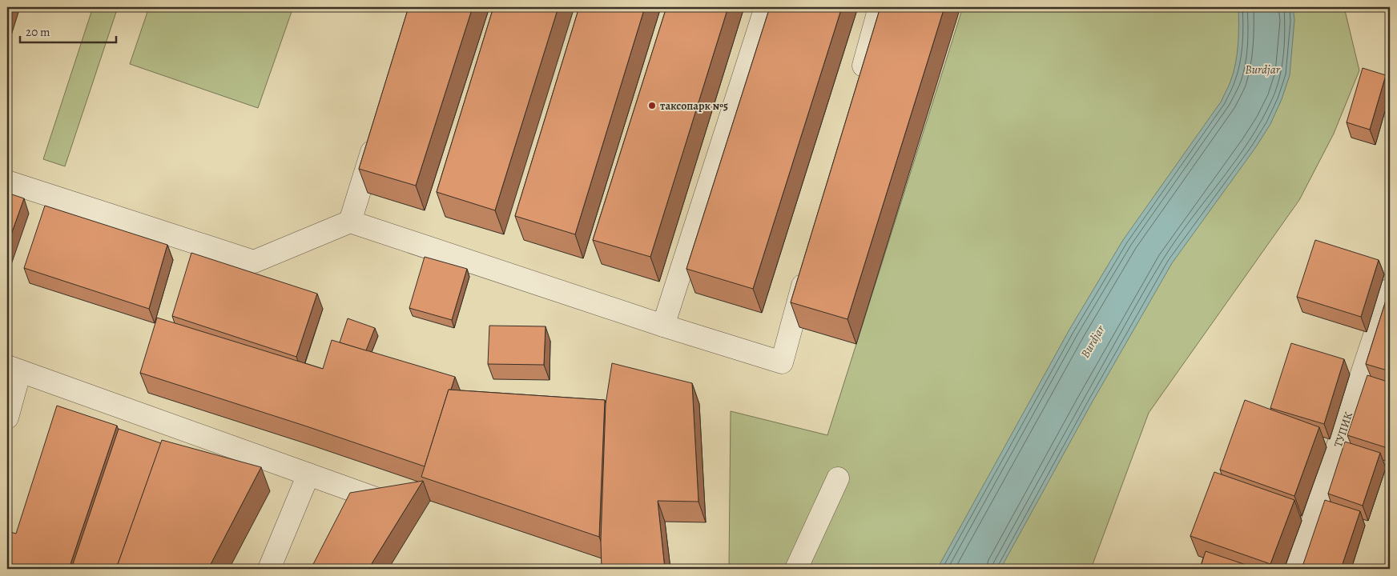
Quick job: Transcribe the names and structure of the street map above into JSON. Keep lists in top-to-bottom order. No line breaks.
{"streets":{"street":["ТУПИК"]},"water":["Burdjar"],"places":["таксопарк №5"],"scale_bar":"20 m"}
